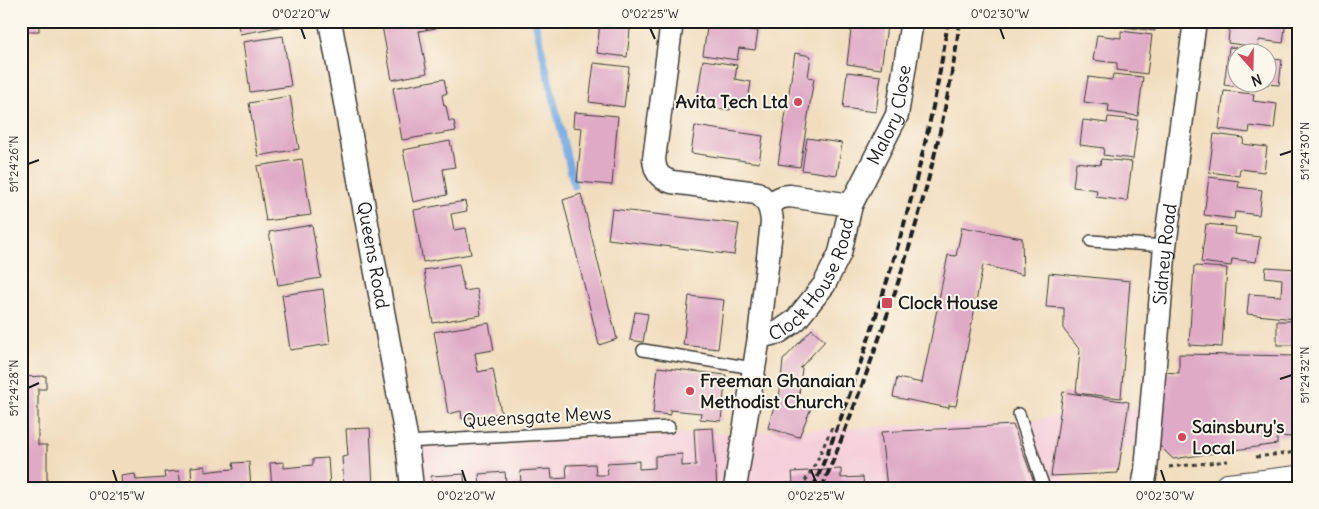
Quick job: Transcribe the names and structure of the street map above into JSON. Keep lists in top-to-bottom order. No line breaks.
{"streets":{"street":["Malory Close","Queens Road","Sidney Road","Clock House Road"],"lane":["Queensgate Mews"]},"crossings":[["Malory Close","Clock House Road"],["Queens Road","Queensgate Mews"]],"places":{"other":["Avita Tech Ltd","Freeman Ghanaian Methodist Church","Sainsbury's Local"],"transit":["Clock House"]},"north":"bottom","coordinates":["0°02'20\"W","0°02'25\"W","0°02'30\"W","51°24'30\"N","51°24'26\"N","51°24'32\"N","51°24'28\"N","0°02'15\"W"]}
